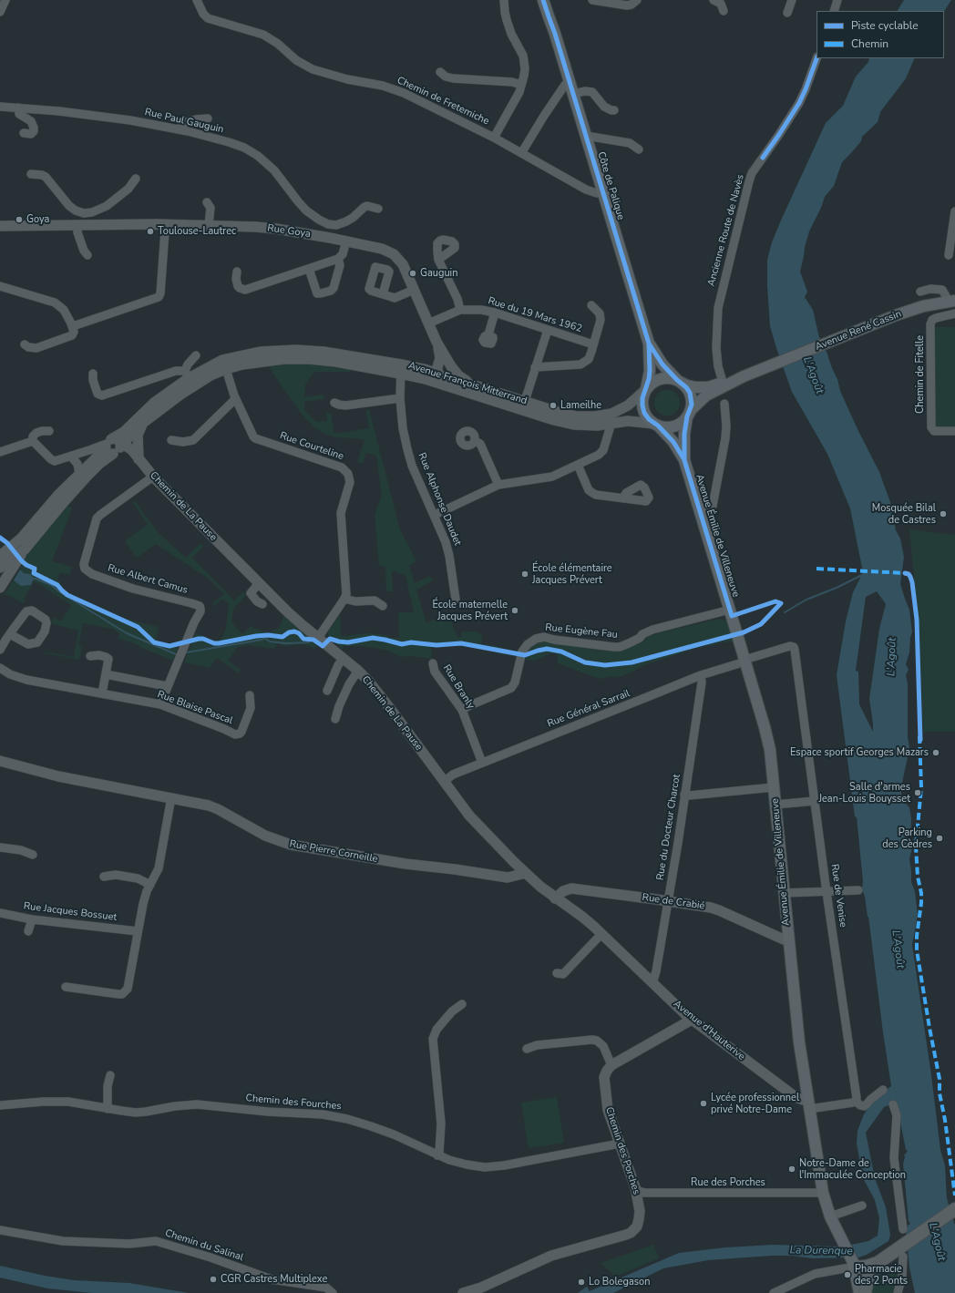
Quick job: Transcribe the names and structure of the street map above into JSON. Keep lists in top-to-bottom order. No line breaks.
{"streets":{"main road":["Côte de Palique","Avenue René Cassin","Avenue Émilie de Villeneuve"],"street":["Chemin de Fretemiche","Rue Paul Gauguin","Ancienne Route de Navès","Rue Goya","Rue du 19 Mars 1962","Chemin de Fitelle","Avenue François Mitterrand","Rue Courteline","Rue Alphonse Daudet","Chemin de La Pause","Rue Albert Camus","Rue Eugène Fau","Rue Branly","Rue Blaise Pascal","Rue Général Sarrail","Rue du Docteur Charcot","Rue Pierre Corneille","Rue de Venise","Rue de Crabié","Rue Jacques Bossuet","Avenue d'Hauterive","Chemin des Fourches","Chemin des Porches","Rue des Porches","Chemin du Salinal"]},"crossings":[["Chemin de Fretemiche","Côte de Palique"],["Côte de Palique","Avenue René Cassin"],["Côte de Palique","Avenue François Mitterrand"],["Côte de Palique","Avenue Émilie de Villeneuve"],["Ancienne Route de Navès","Avenue René Cassin"],["Rue Goya","Rue du 19 Mars 1962"],["Rue Goya","Avenue François Mitterrand"],["Avenue René Cassin","Avenue François Mitterrand"],["Avenue René Cassin","Avenue Émilie de Villeneuve"],["Avenue François Mitterrand","Rue Courteline"],["Avenue François Mitterrand","Rue Alphonse Daudet"],["Avenue François Mitterrand","Chemin de La Pause"],["Avenue François Mitterrand","Avenue Émilie de Villeneuve"],["Chemin de La Pause","Rue Albert Camus"],["Chemin de La Pause","Rue Général Sarrail"],["Chemin de La Pause","Rue Pierre Corneille"],["Chemin de La Pause","Avenue d'Hauterive"],["Avenue Émilie de Villeneuve","Rue Eugène Fau"],["Avenue Émilie de Villeneuve","Rue Général Sarrail"],["Avenue Émilie de Villeneuve","Rue de Crabié"],["Avenue Émilie de Villeneuve","Avenue d'Hauterive"],["Avenue Émilie de Villeneuve","Rue des Porches"],["Rue Albert Camus","Rue Blaise Pascal"],["Rue Eugène Fau","Rue Branly"],["Rue Branly","Rue Général Sarrail"],["Rue Général Sarrail","Rue du Docteur Charcot"],["Rue Général Sarrail","Rue de Venise"],["Rue du Docteur Charcot","Rue de Crabié"],["Rue du Docteur Charcot","Avenue d'Hauterive"],["Rue Pierre Corneille","Avenue d'Hauterive"],["Rue de Crabié","Avenue d'Hauterive"],["Chemin des Fourches","Chemin des Porches"],["Chemin des Porches","Rue des Porches"]],"water":["L'Agoût","La Durenque"],"places":["Goya","Toulouse-Lautrec","Gauguin","Lameilhe","Mosquée Bilal de Castres","École élémentaire Jacques Prévert","École maternelle Jacques Prévert","Espace sportif Georges Mazars","Salle d'armes Jean-Louis Bouysset","Parking des Cèdres","Lycée professionnel privé Notre-Dame","Notre-Dame de l'Immaculée Conception","Pharmacie des 2 Ponts","CGR Castres Multiplexe","Lo Bolegason"],"legend":["Piste cyclable","Chemin"]}
